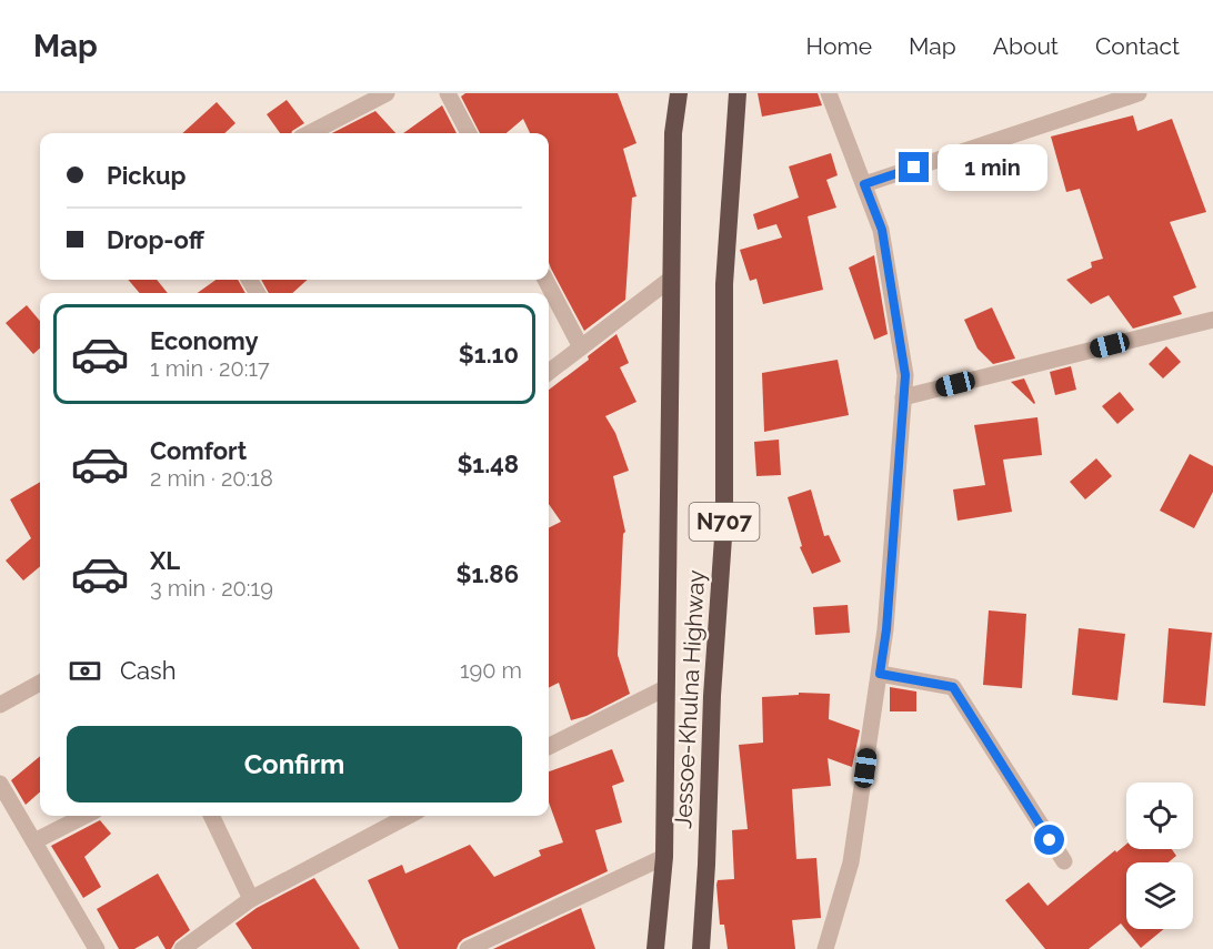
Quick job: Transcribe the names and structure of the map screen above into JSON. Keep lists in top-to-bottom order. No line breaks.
{"streets":{"highway":["N707","Jessoe-Khulna Highway"]},"page":{"header":"Map","nav":["Home","Map","About","Contact"],"banner":["Pickup","Drop-off"],"bubble":"1 min","list":[{"name":"Economy","note":"1 min · 20:17","value":"$1.10"},{"name":"Comfort","note":"2 min · 20:18","value":"$1.48"},{"name":"XL","note":"3 min · 20:19","value":"$1.86"}],"pay":["Cash","190 m"],"buttons":"Confirm"}}
